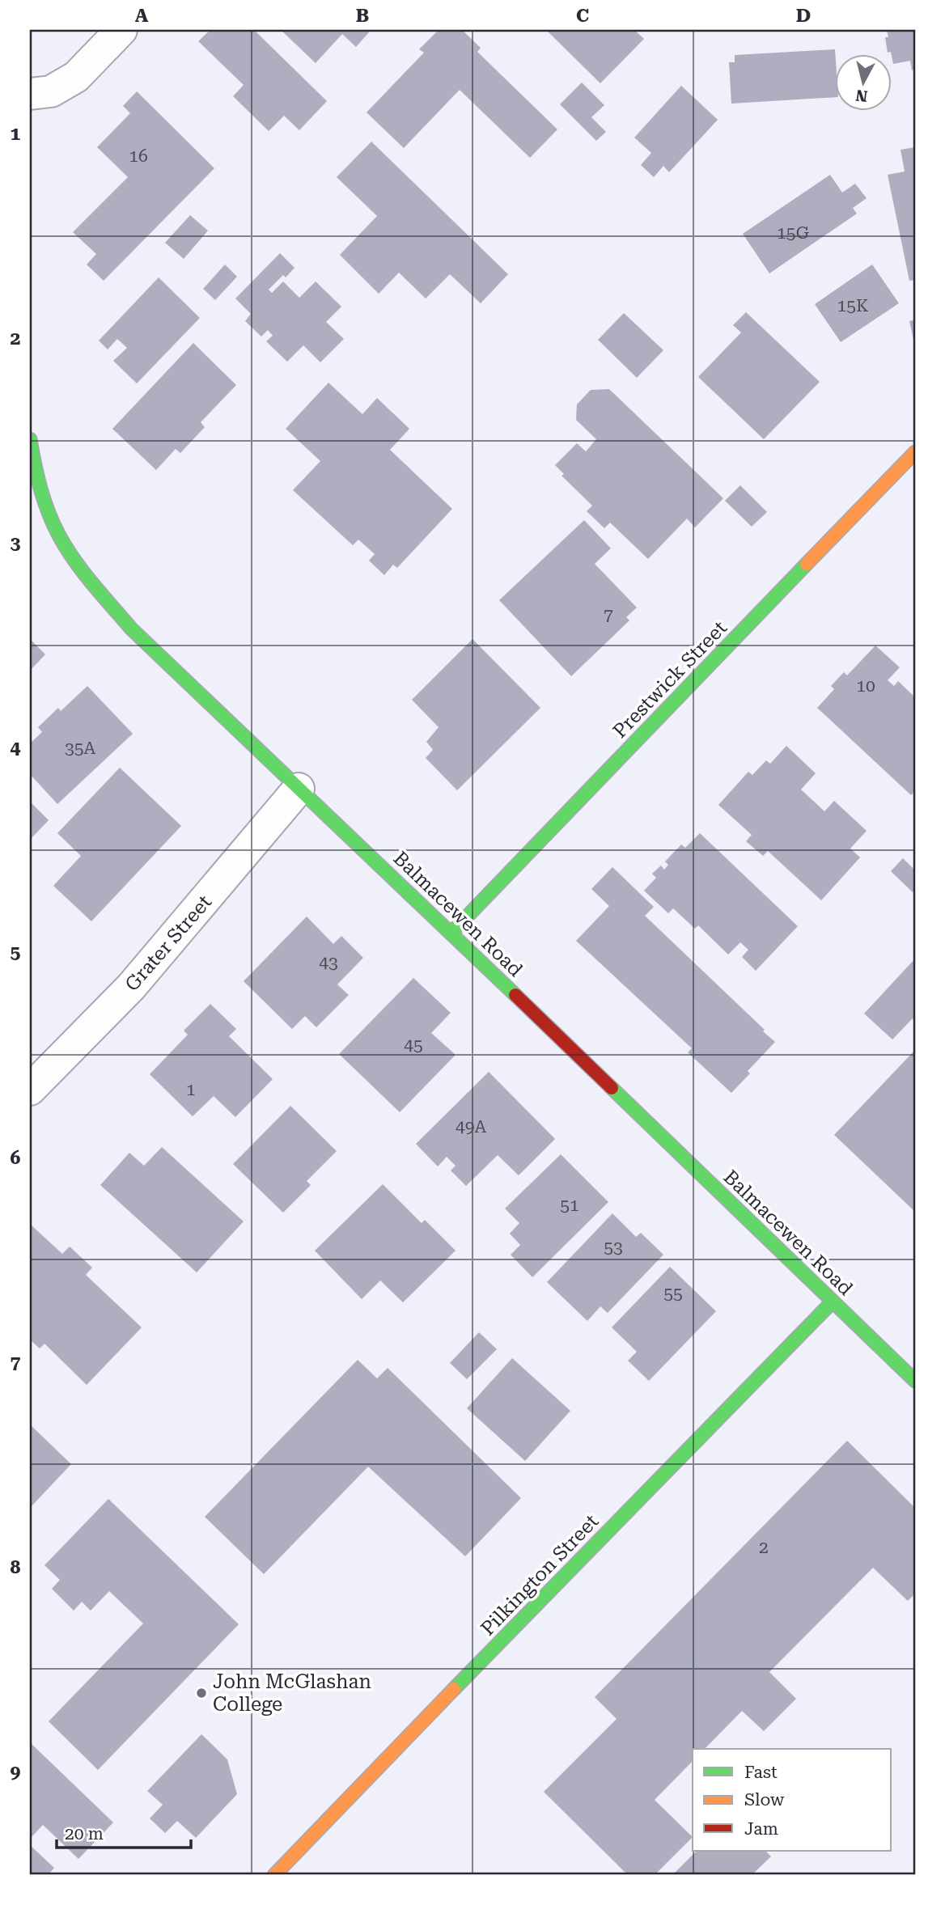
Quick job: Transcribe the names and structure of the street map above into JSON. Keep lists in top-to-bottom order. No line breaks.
{"streets":{"street":["Prestwick Street","Balmacewen Road","Grater Street","Pilkington Street"]},"crossings":[["Prestwick Street","Balmacewen Road"],["Balmacewen Road","Grater Street"],["Balmacewen Road","Pilkington Street"]],"places":["John McGlashan College"],"house_numbers":["16","15G","15K","7","10","35A","43","45","1","49A","51","53","55","2"],"legend":["Fast","Slow","Jam"],"scale_bar":"20 m","north":"bottom","grid":{"columns":["A","B","C","D"],"rows":["1","2","3","4","5","6","7","8","9"]}}
